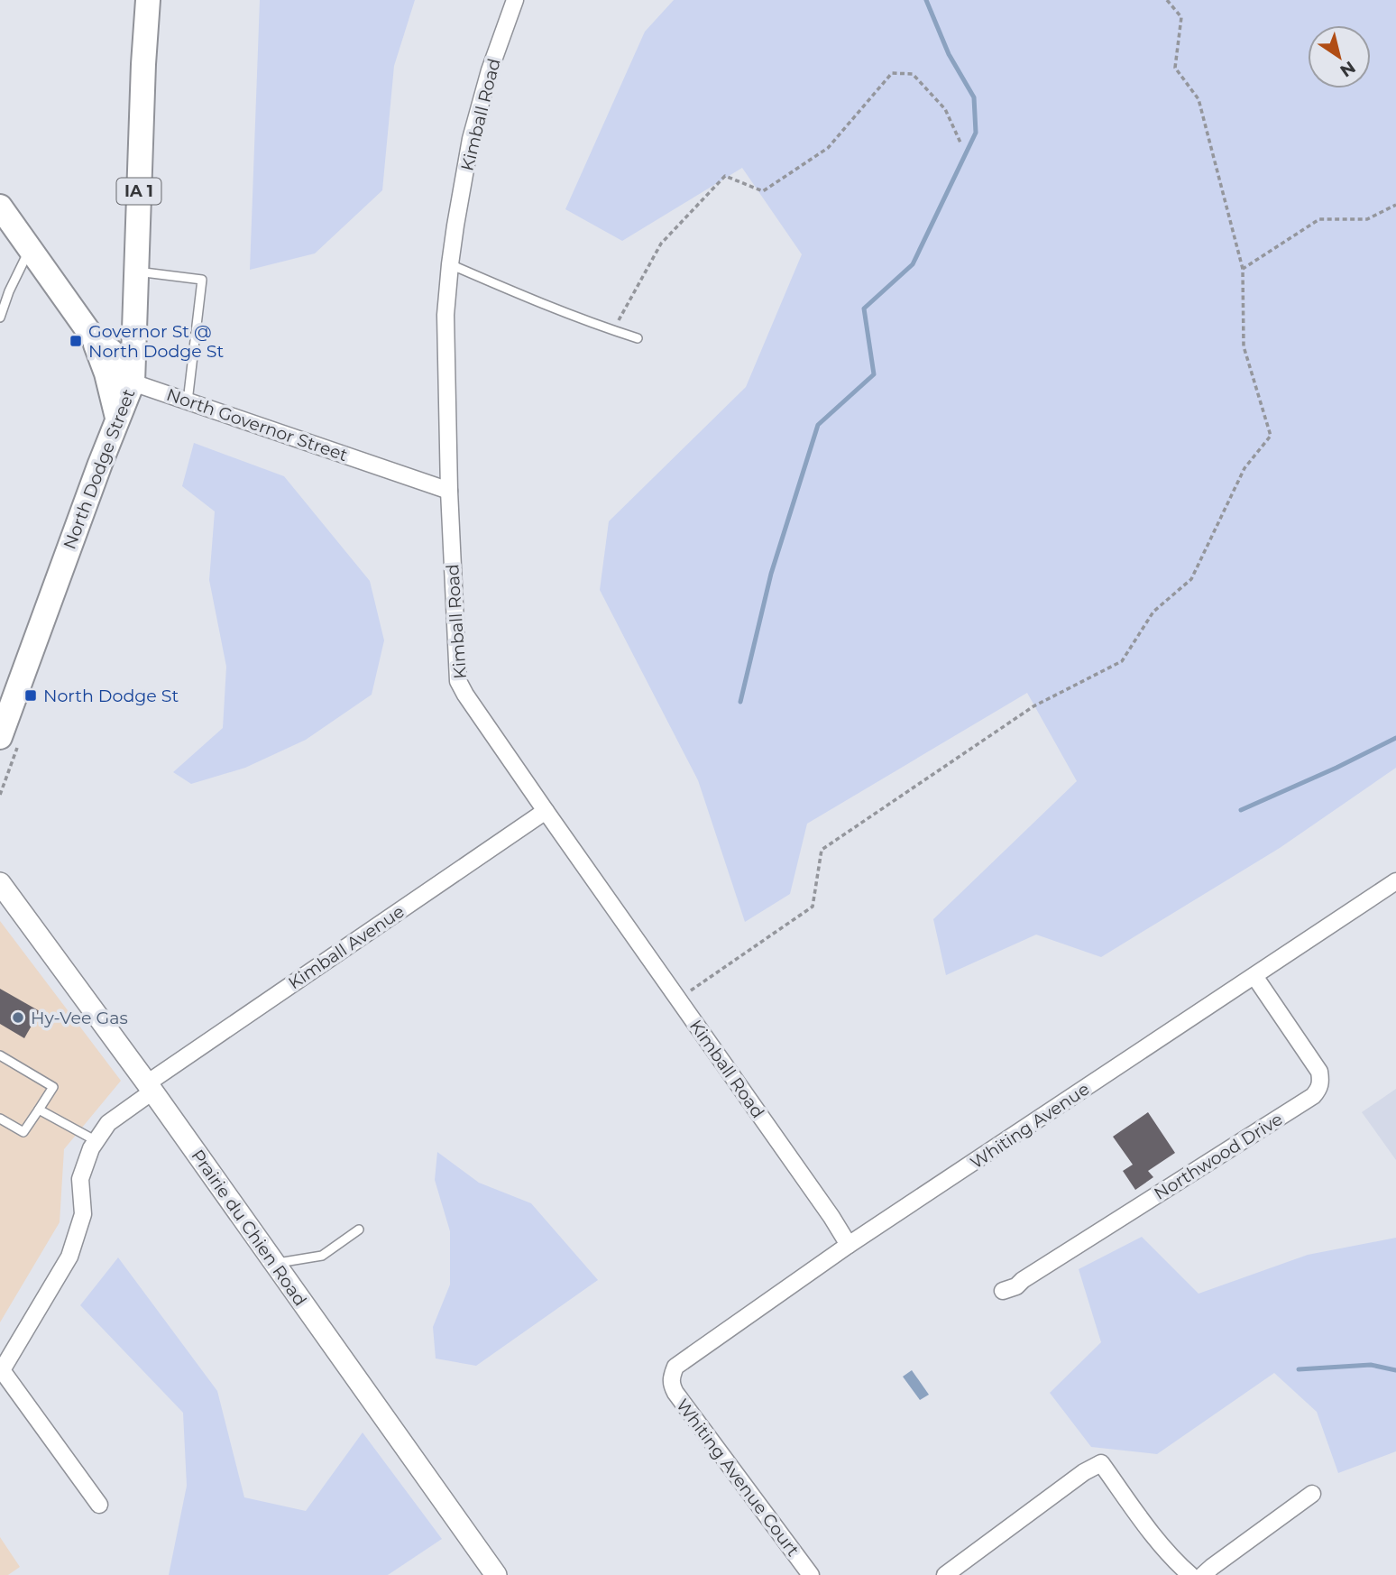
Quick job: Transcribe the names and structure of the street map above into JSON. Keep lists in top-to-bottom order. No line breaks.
{"streets":{"main road":["IA 1","North Dodge Street"],"street":["Kimball Road","North Governor Street","Kimball Avenue","Whiting Avenue","Northwood Drive","Prairie du Chien Road","Whiting Avenue Court"]},"crossings":[["Kimball Road","North Governor Street"],["Kimball Road","Kimball Avenue"],["Kimball Road","Whiting Avenue"],["North Governor Street","North Dodge Street"],["Kimball Avenue","Prairie du Chien Road"],["Whiting Avenue","Northwood Drive"],["Whiting Avenue","Whiting Avenue Court"]],"places":{"transit":["Governor St @ North Dodge St","North Dodge St"],"other":["Hy-Vee Gas"]},"north":"bottom right"}
